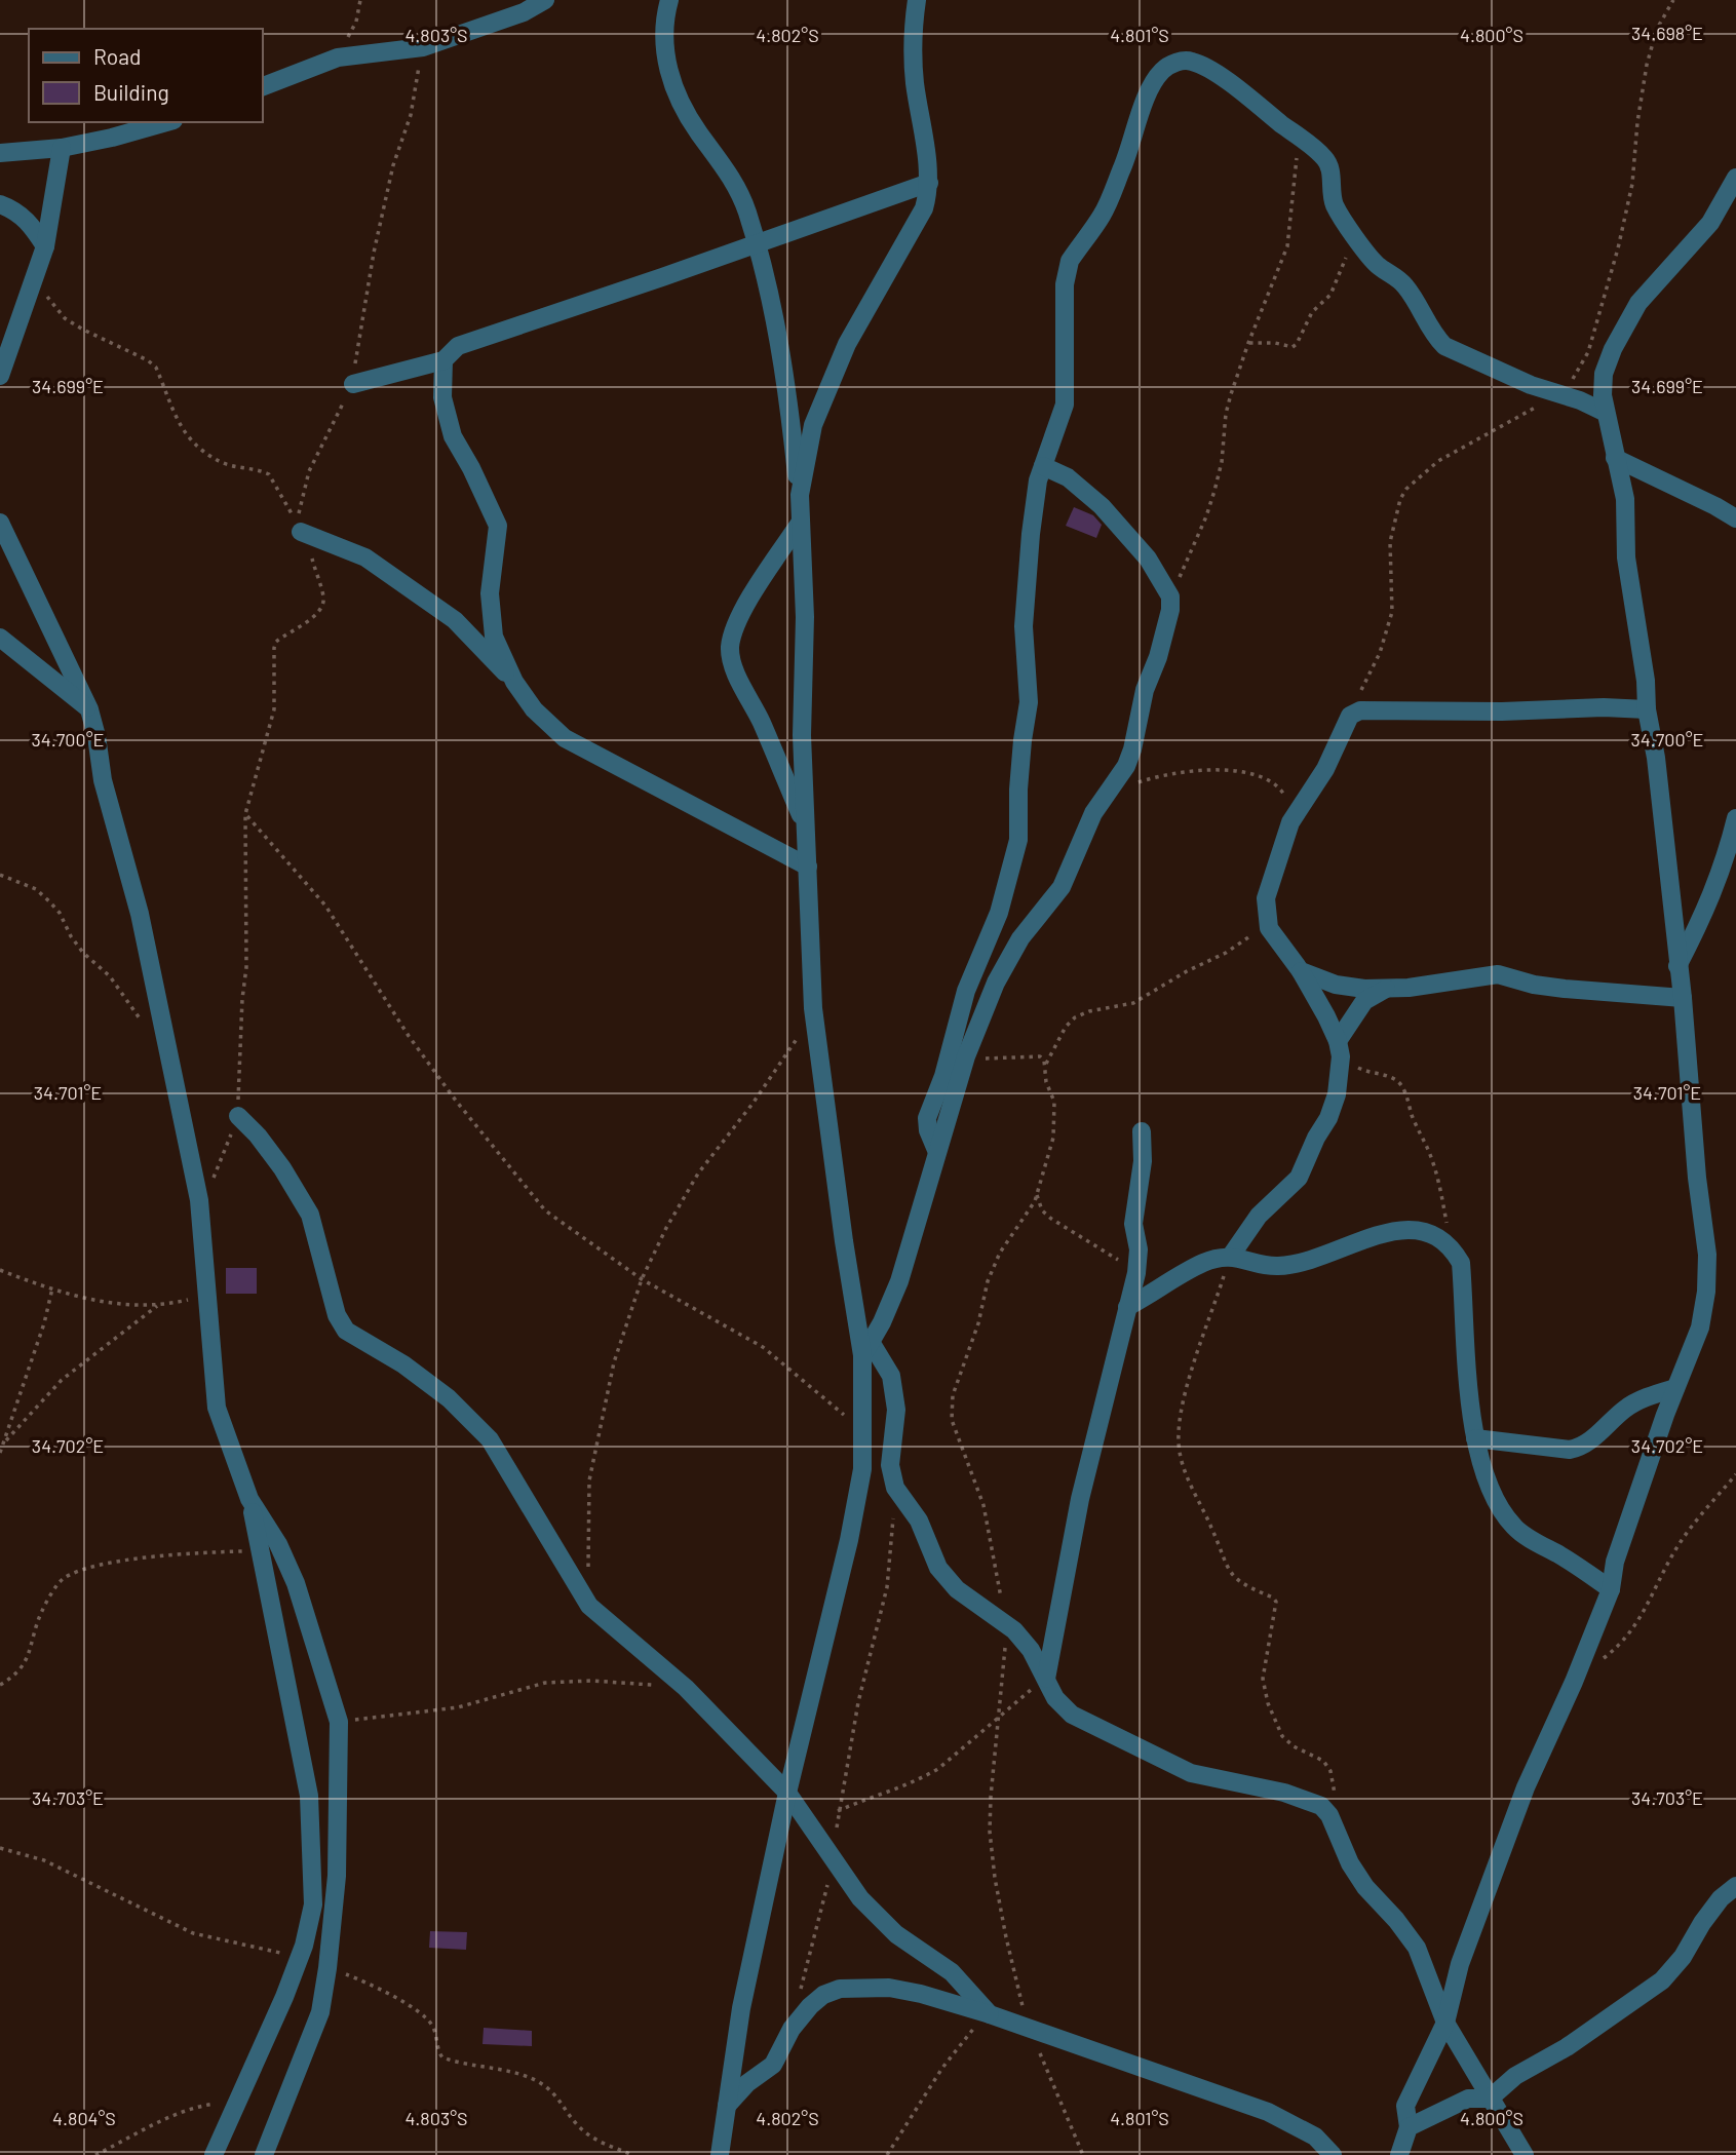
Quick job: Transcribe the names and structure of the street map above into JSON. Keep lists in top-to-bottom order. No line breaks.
{"legend":["Road","Building"],"coordinates":["34.698°E","4.803°S","4.802°S","4.801°S","4.800°S","34.699°E","34.700°E","34.701°E","34.702°E","34.703°E","4.804°S"]}
